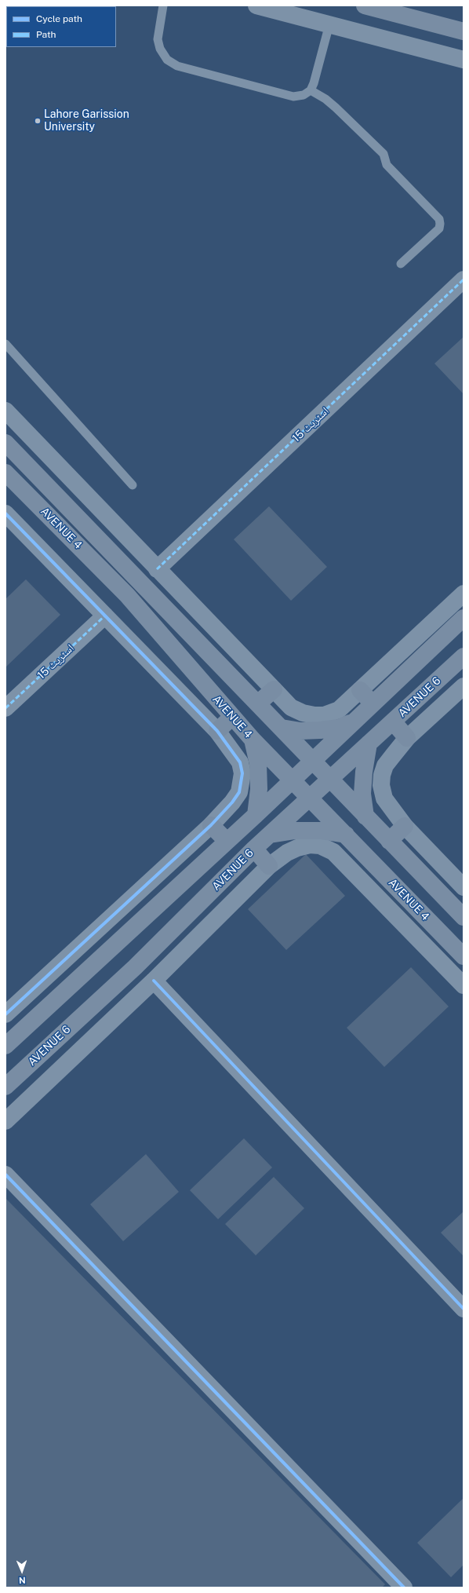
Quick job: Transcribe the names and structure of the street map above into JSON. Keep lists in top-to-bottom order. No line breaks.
{"streets":{"main road":["AVENUE 4","AVENUE 6"],"street":["اسٹریٹ 15"]},"crossings":[["AVENUE 4","AVENUE 6"]],"places":["Lahore Garission University"],"legend":["Cycle path","Path"],"north":"bottom"}
